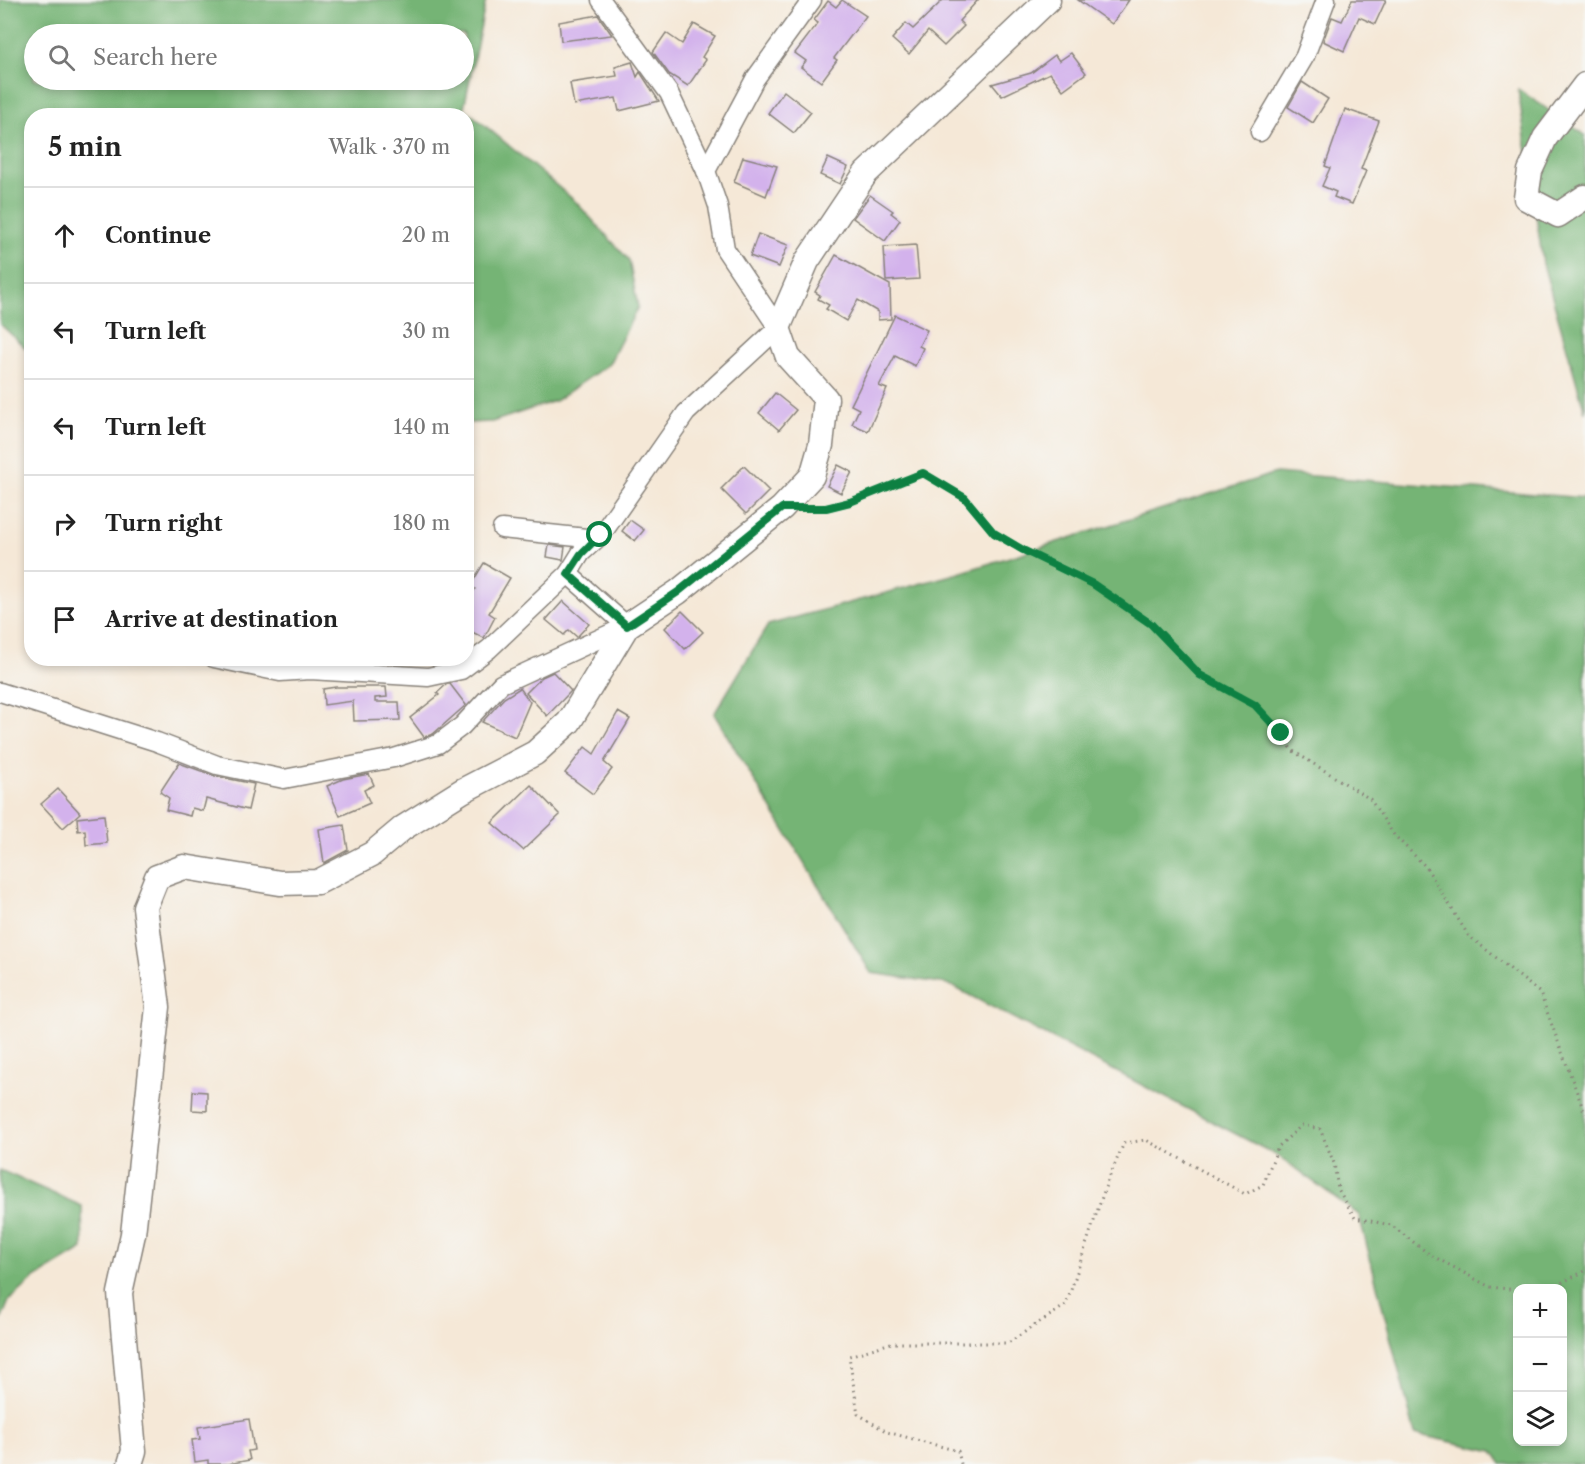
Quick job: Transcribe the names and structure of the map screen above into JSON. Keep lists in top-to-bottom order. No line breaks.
{"page":{"search":"Search here","heading":["5 min","Walk · 370 m"],"list":[["Continue","20 m"],["Turn left","30 m"],["Turn left","140 m"],["Turn right","180 m"],"Arrive at destination"],"map_buttons":["+","−"]}}
